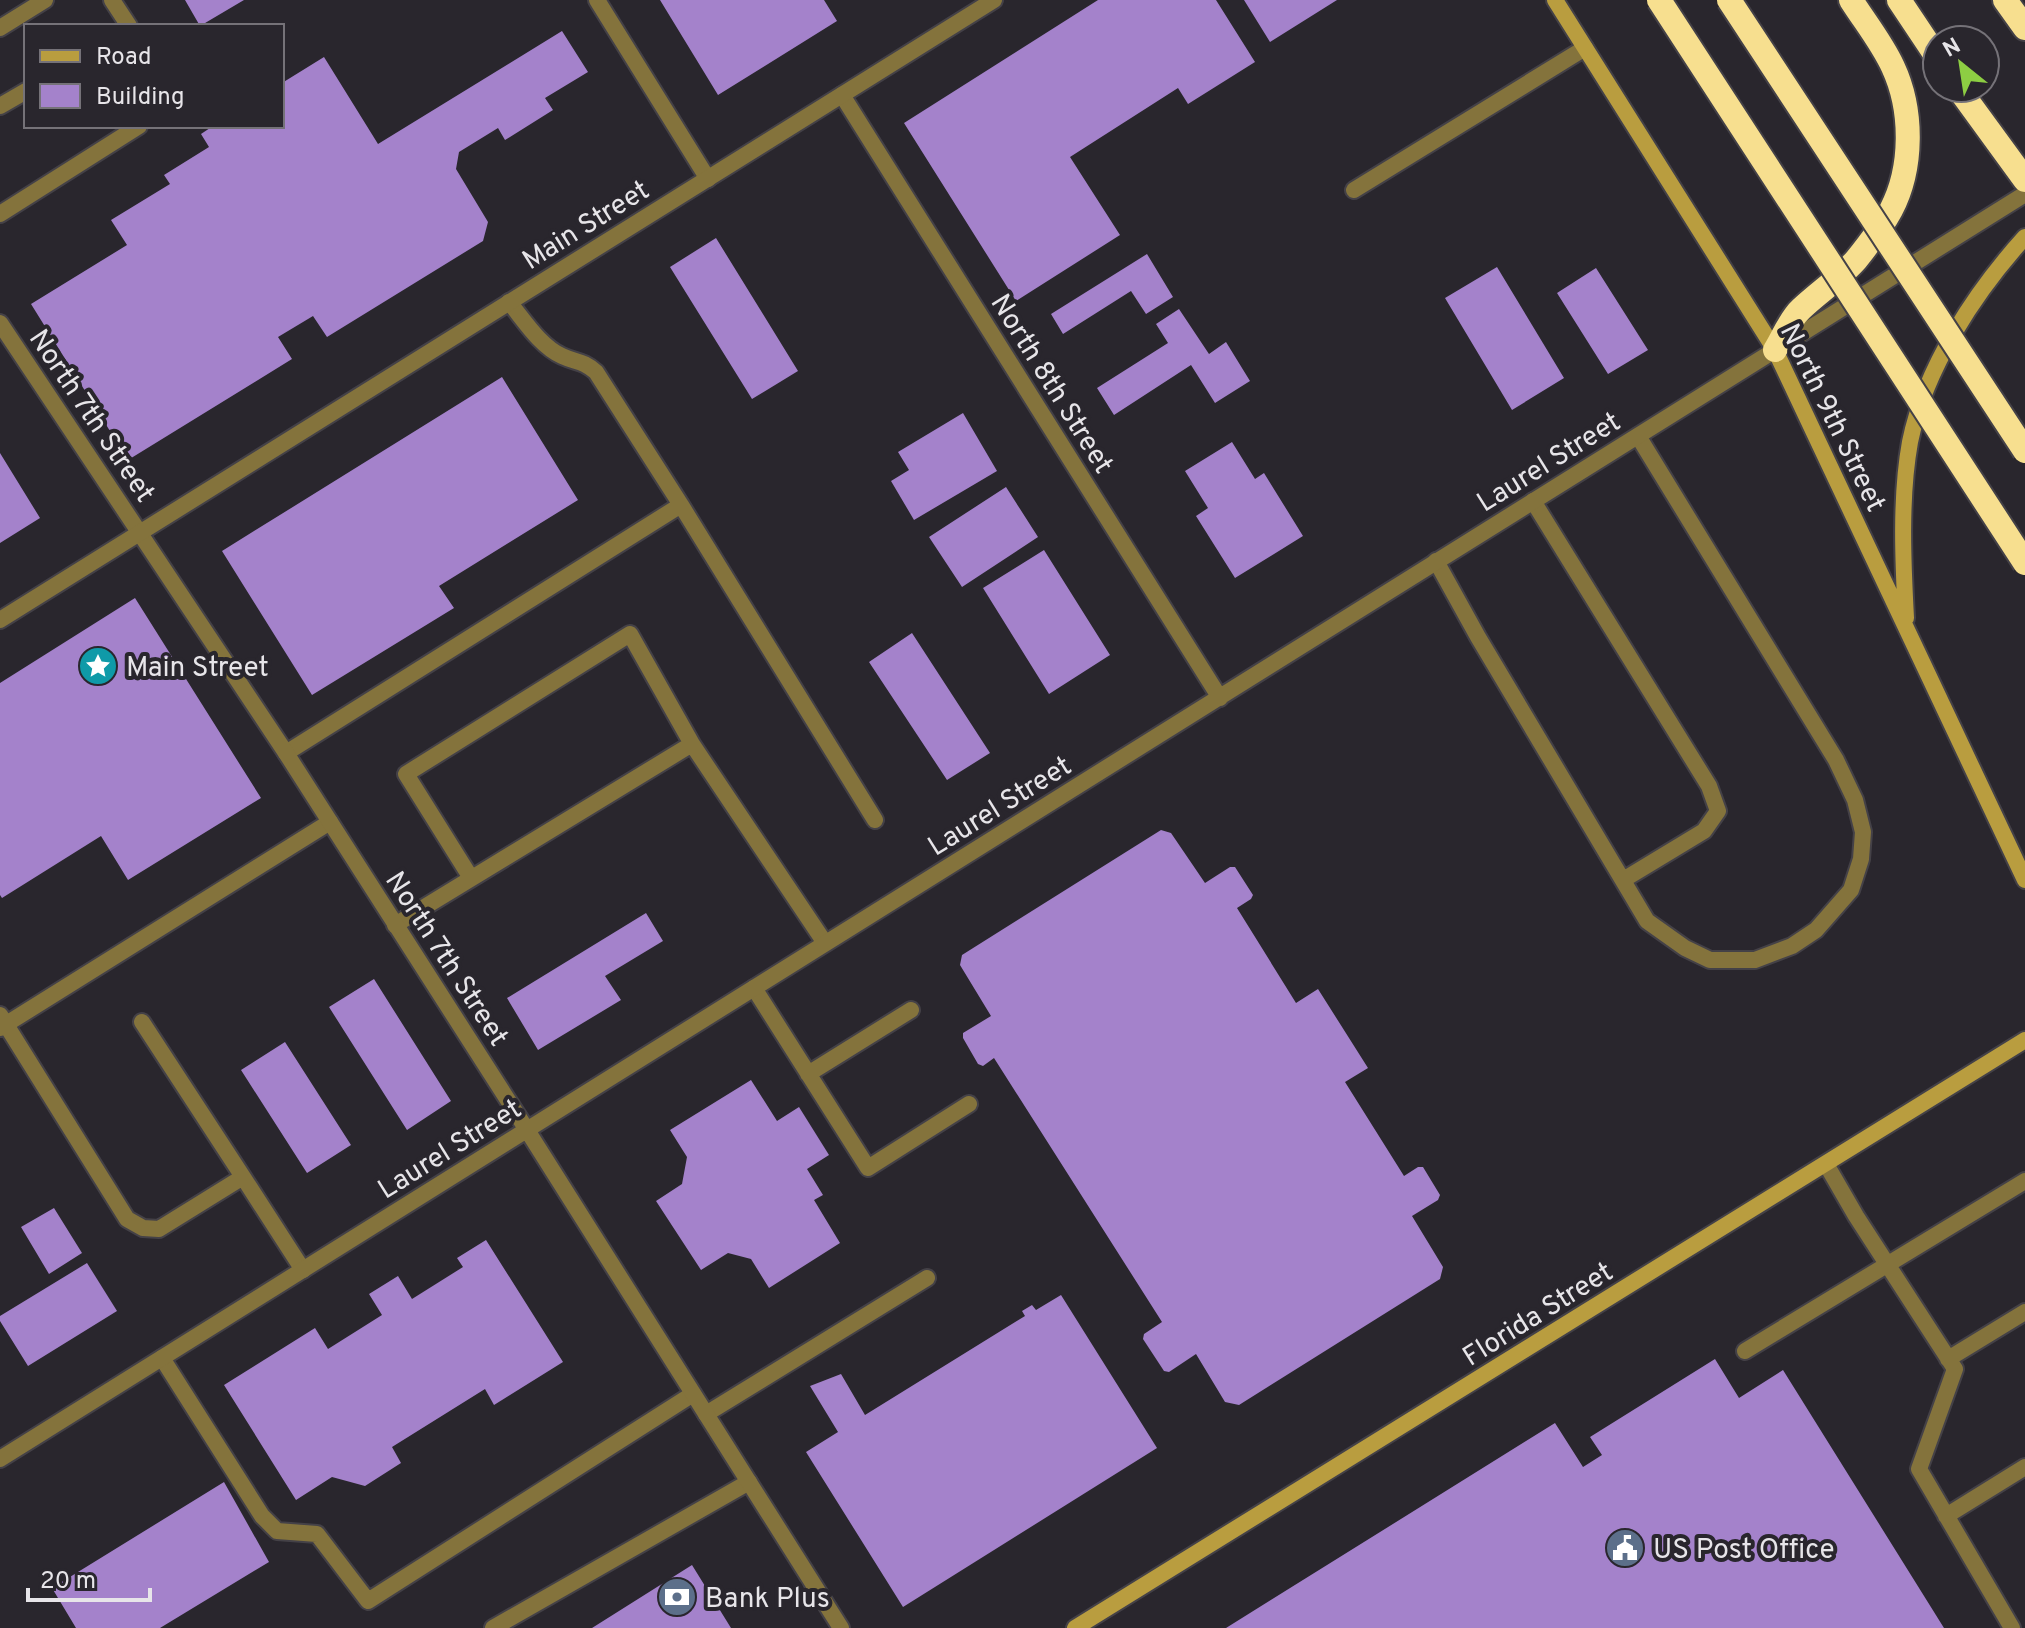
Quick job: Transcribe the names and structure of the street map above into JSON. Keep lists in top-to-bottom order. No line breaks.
{"streets":{"main road":["North 9th Street","Florida Street"],"street":["Main Street","North 8th Street","North 7th Street","Laurel Street"]},"crossings":[["Main Street","North 8th Street"],["Main Street","North 7th Street"],["North 8th Street","Laurel Street"],["North 7th Street","Laurel Street"],["North 9th Street","Laurel Street"]],"places":{"place":["Main Street"],"public building":["US Post Office"],"bank":["Bank Plus"]},"legend":["Road","Building"],"scale_bar":"20 m","north":"top left"}
